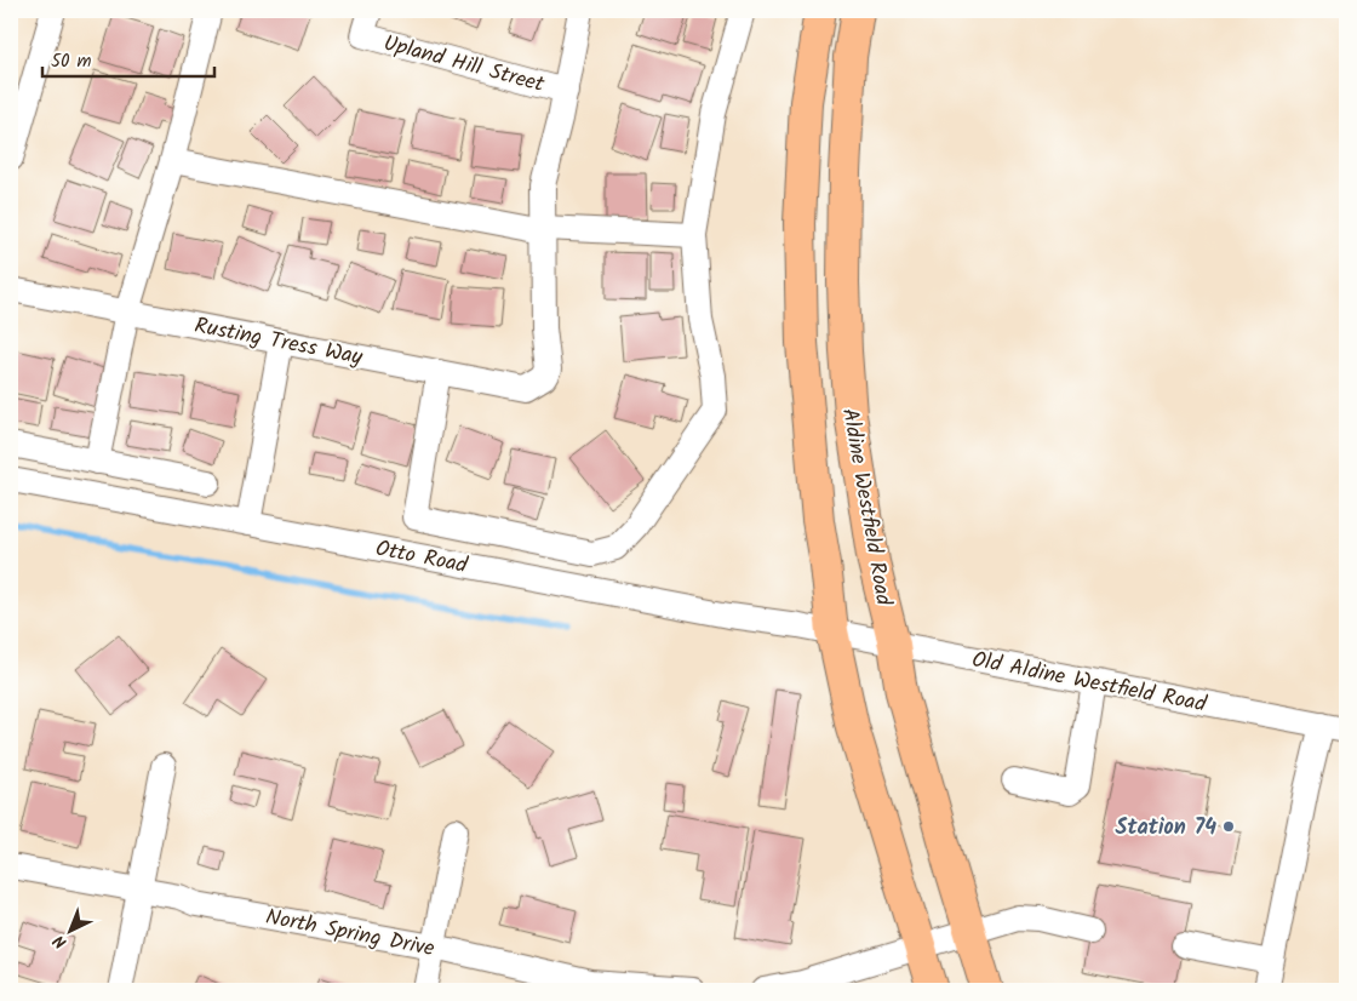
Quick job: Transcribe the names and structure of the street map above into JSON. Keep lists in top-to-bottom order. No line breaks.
{"streets":{"main road":["Aldine Westfield Road"],"street":["Upland Hill Street","Rusting Tress Way","Otto Road","Old Aldine Westfield Road","North Spring Drive"]},"crossings":[["Aldine Westfield Road","Otto Road"],["Aldine Westfield Road","Old Aldine Westfield Road"],["Otto Road","Old Aldine Westfield Road"]],"places":["Station 74"],"scale_bar":"50 m","north":"bottom left"}
